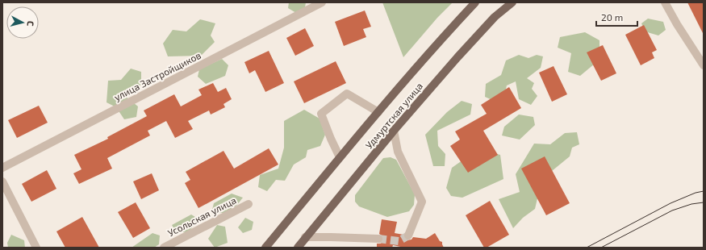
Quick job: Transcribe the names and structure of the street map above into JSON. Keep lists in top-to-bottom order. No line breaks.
{"streets":{"main road":["Удмуртская улица"],"street":["улица Застройщиков","Усольская улица"]},"scale_bar":"20 m","north":"right"}
